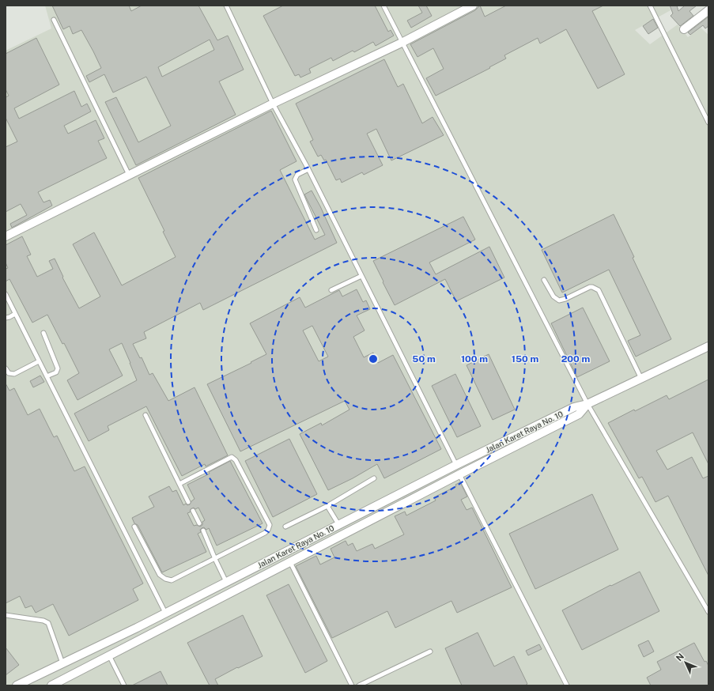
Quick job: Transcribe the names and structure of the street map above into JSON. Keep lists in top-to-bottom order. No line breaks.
{"streets":{"street":["Jalan Karet Raya No. 10"]},"north":"top left","rings":["50 m","100 m","150 m","200 m"]}
